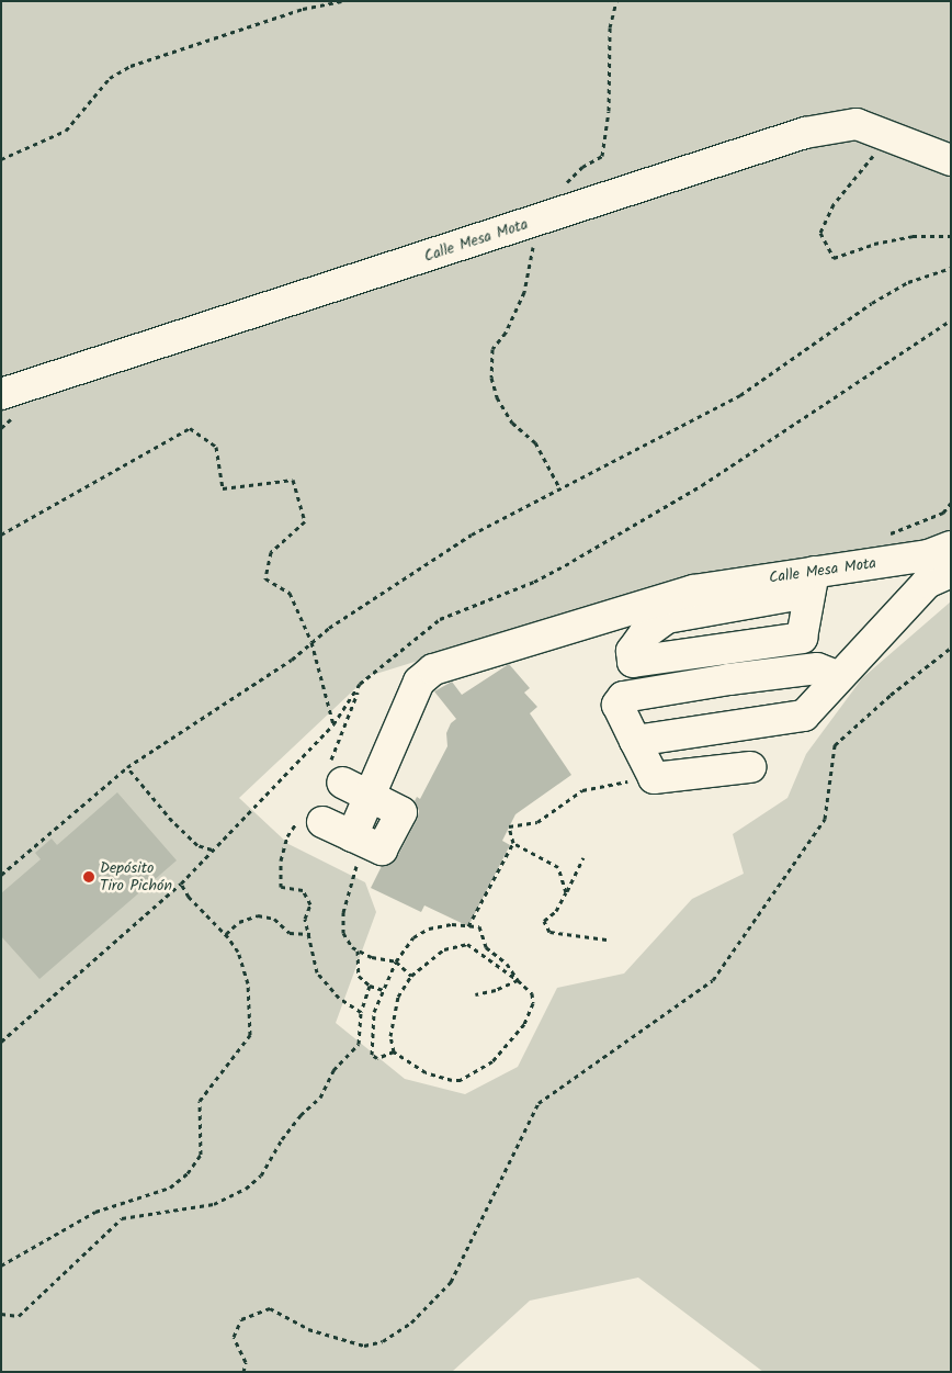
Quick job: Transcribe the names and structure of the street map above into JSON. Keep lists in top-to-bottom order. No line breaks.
{"streets":{"street":["Calle Mesa Mota"]},"places":["Depósito Tiro Pichón"]}
